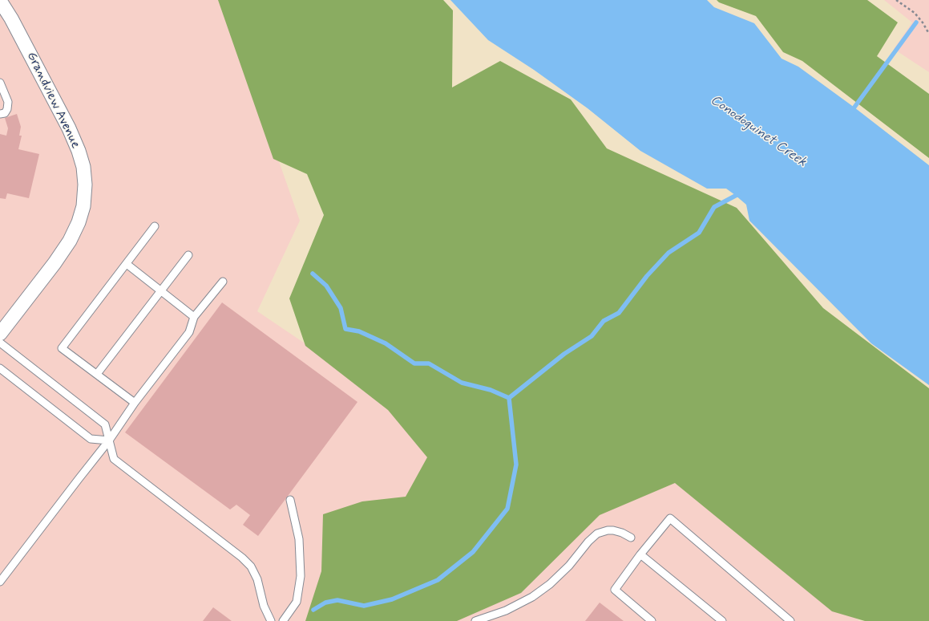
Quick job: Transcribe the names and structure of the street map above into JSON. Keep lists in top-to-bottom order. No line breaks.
{"streets":{"street":["Grandview Avenue"]},"water":["Conodoguinet Creek"]}
